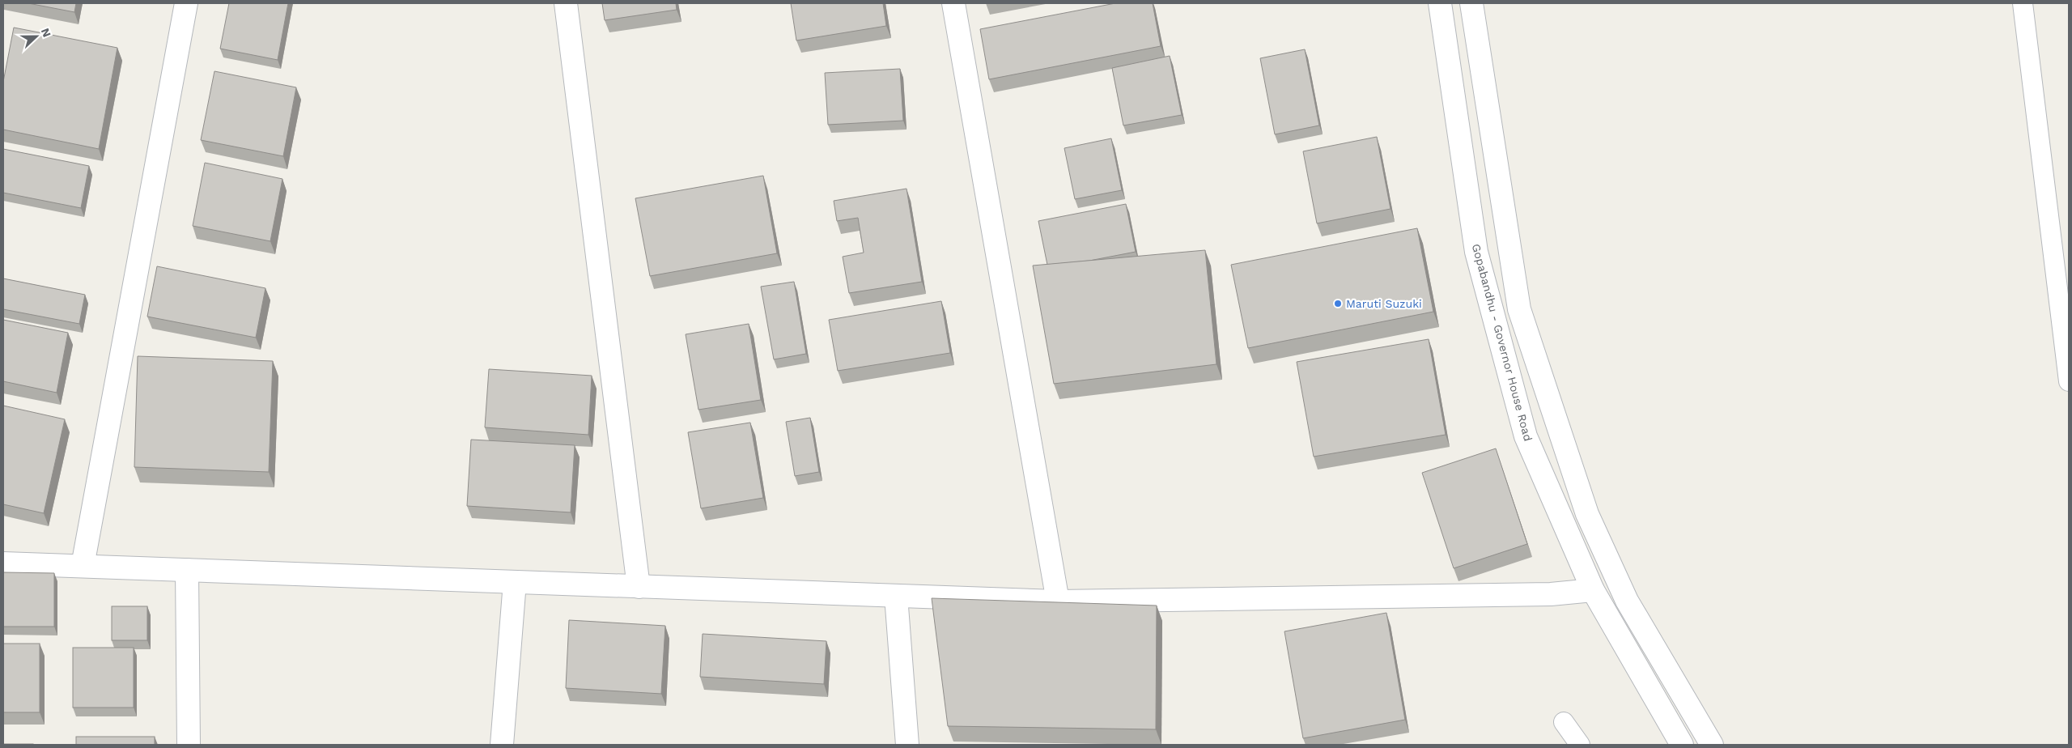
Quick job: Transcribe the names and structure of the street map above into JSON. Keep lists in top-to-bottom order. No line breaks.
{"streets":{"street":["Gopabandhu - Governor House Road"]},"places":["Maruti Suzuki"],"north":"right"}
